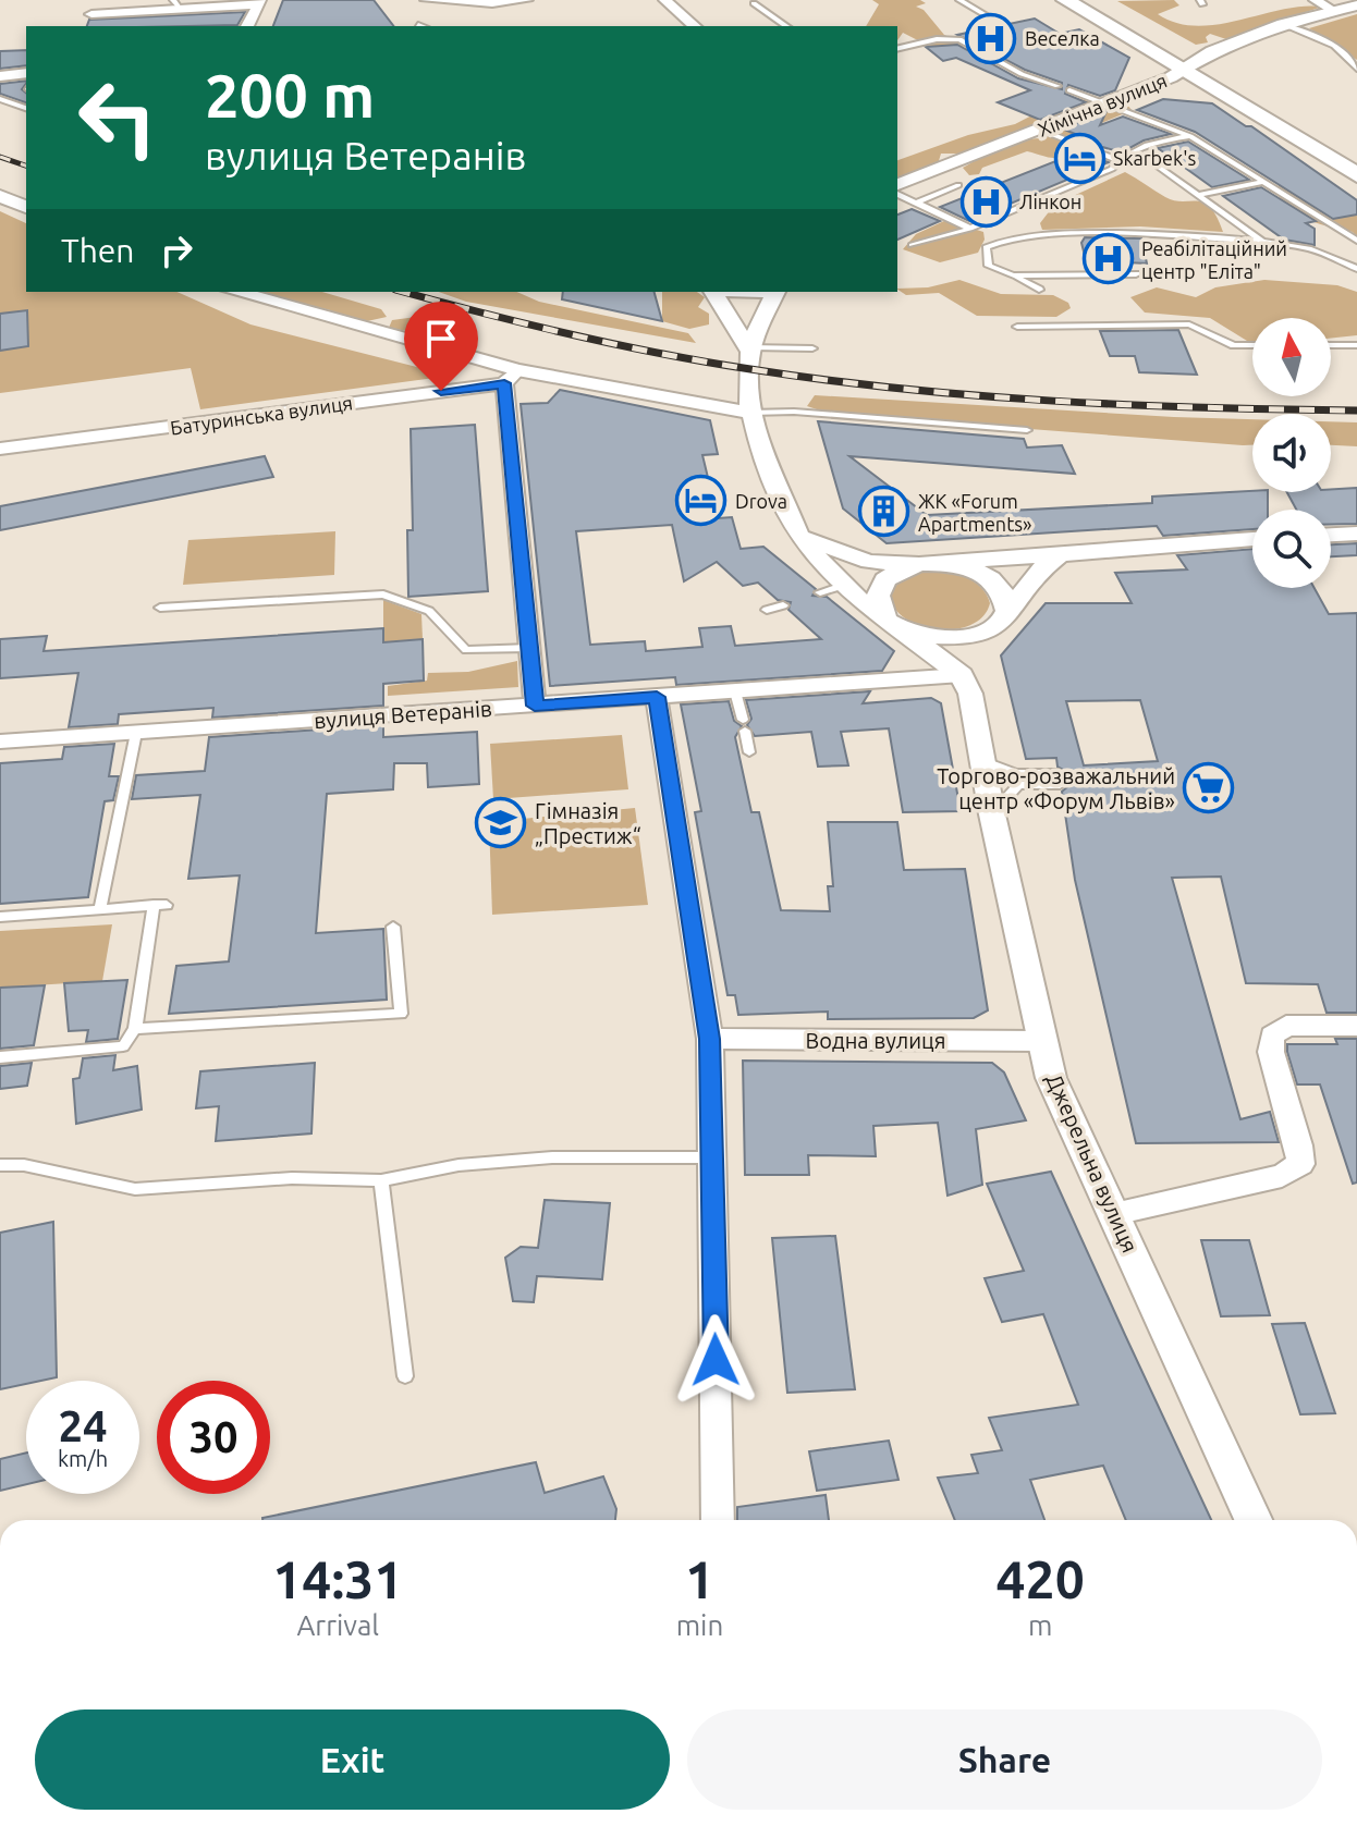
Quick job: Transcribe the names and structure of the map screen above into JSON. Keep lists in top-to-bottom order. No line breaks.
{"streets":{"street":["Хімічна вулиця","Батуринська вулиця","вулиця Ветеранів","Водна вулиця","Джерельна вулиця"]},"crossings":[["вулиця Ветеранів","Джерельна вулиця"],["Водна вулиця","Джерельна вулиця"]],"places":{"hospital":["Веселка","Лінкон","Реабілітаційний центр \"Еліта\""],"hotel":["Skarbek's","Drova"],"building":["ЖК «Forum Apartments»"],"supermarket":["Торгово-розважальний центр «Форум Львів»"],"school or university":["Гімназія „Престиж“"]},"north":"top","page":{"turn":["200 m","вулиця Ветеранів"],"then":"Then","speed":"24 km/h","limit":"30","eta":["14:31","Arrival","1","min","420","m"],"buttons":["Exit","Share"]}}
